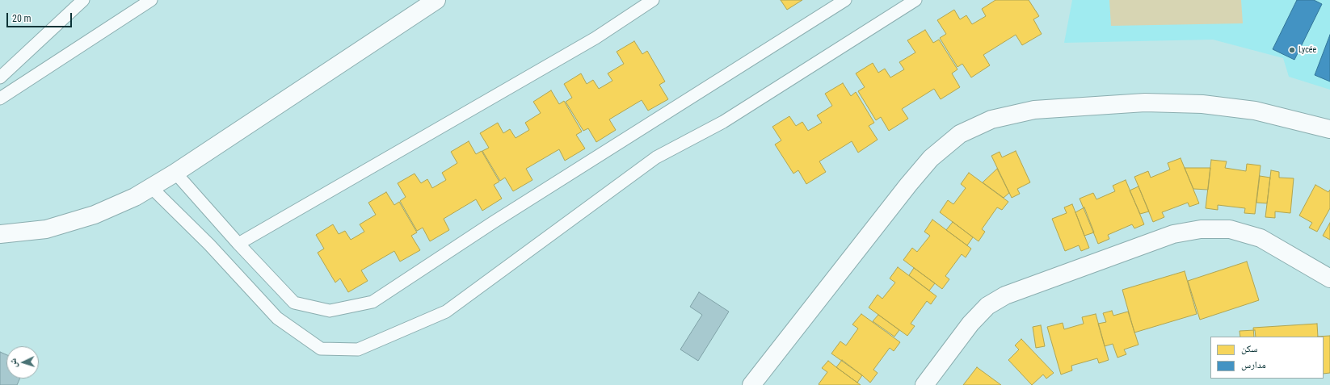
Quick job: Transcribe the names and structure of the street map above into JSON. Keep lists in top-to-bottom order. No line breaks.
{"places":["Lycée"],"legend":["سكن","مدارس"],"scale_bar":"20 m","north":"left"}
